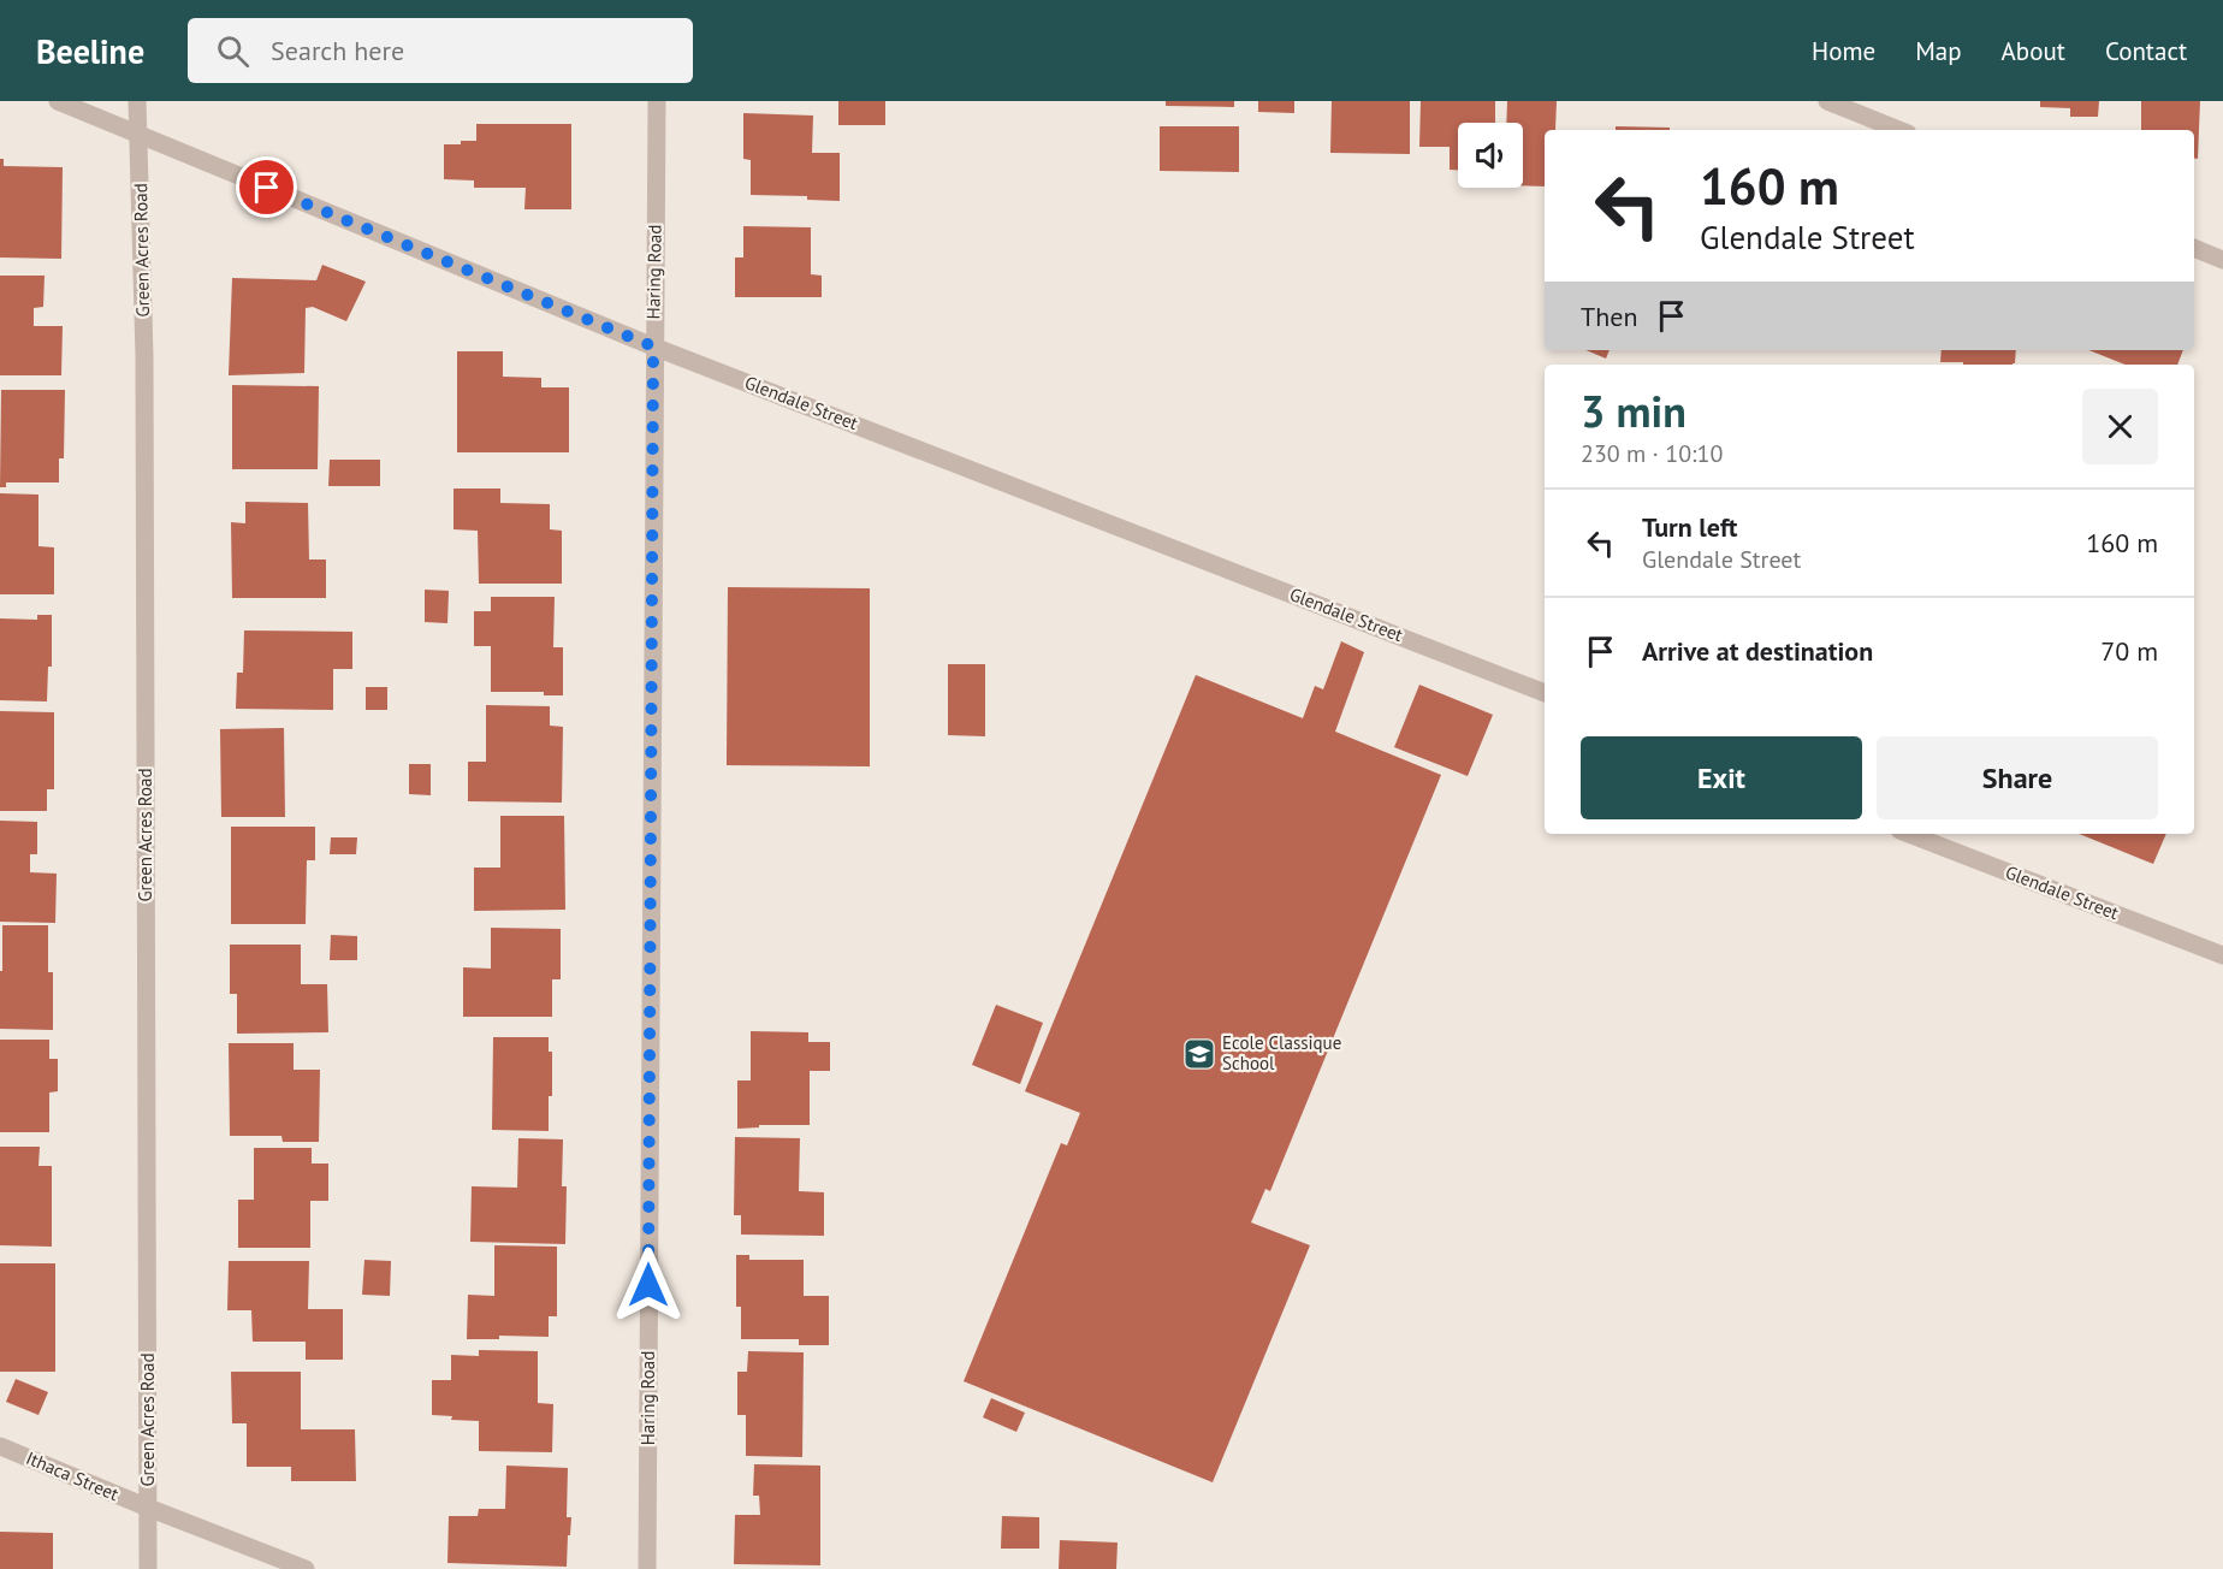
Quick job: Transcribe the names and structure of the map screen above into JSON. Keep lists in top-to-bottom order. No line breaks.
{"streets":{"street":["Green Acres Road","Haring Road","Glendale Street","Ithaca Street"]},"crossings":[["Green Acres Road","Glendale Street"],["Green Acres Road","Ithaca Street"],["Haring Road","Glendale Street"]],"places":{"school or university":["Ecole Classique School"]},"page":{"header":"Beeline","search":"Search here","nav":["Home","Map","About","Contact"],"turn":["160 m","Glendale Street"],"then":"Then","heading":["3 min","230 m · 10:10"],"list":[{"name":"Turn left","note":"Glendale Street","value":"160 m"},{"name":"Arrive at destination","value":"70 m"}],"buttons":["Exit","Share"]}}
